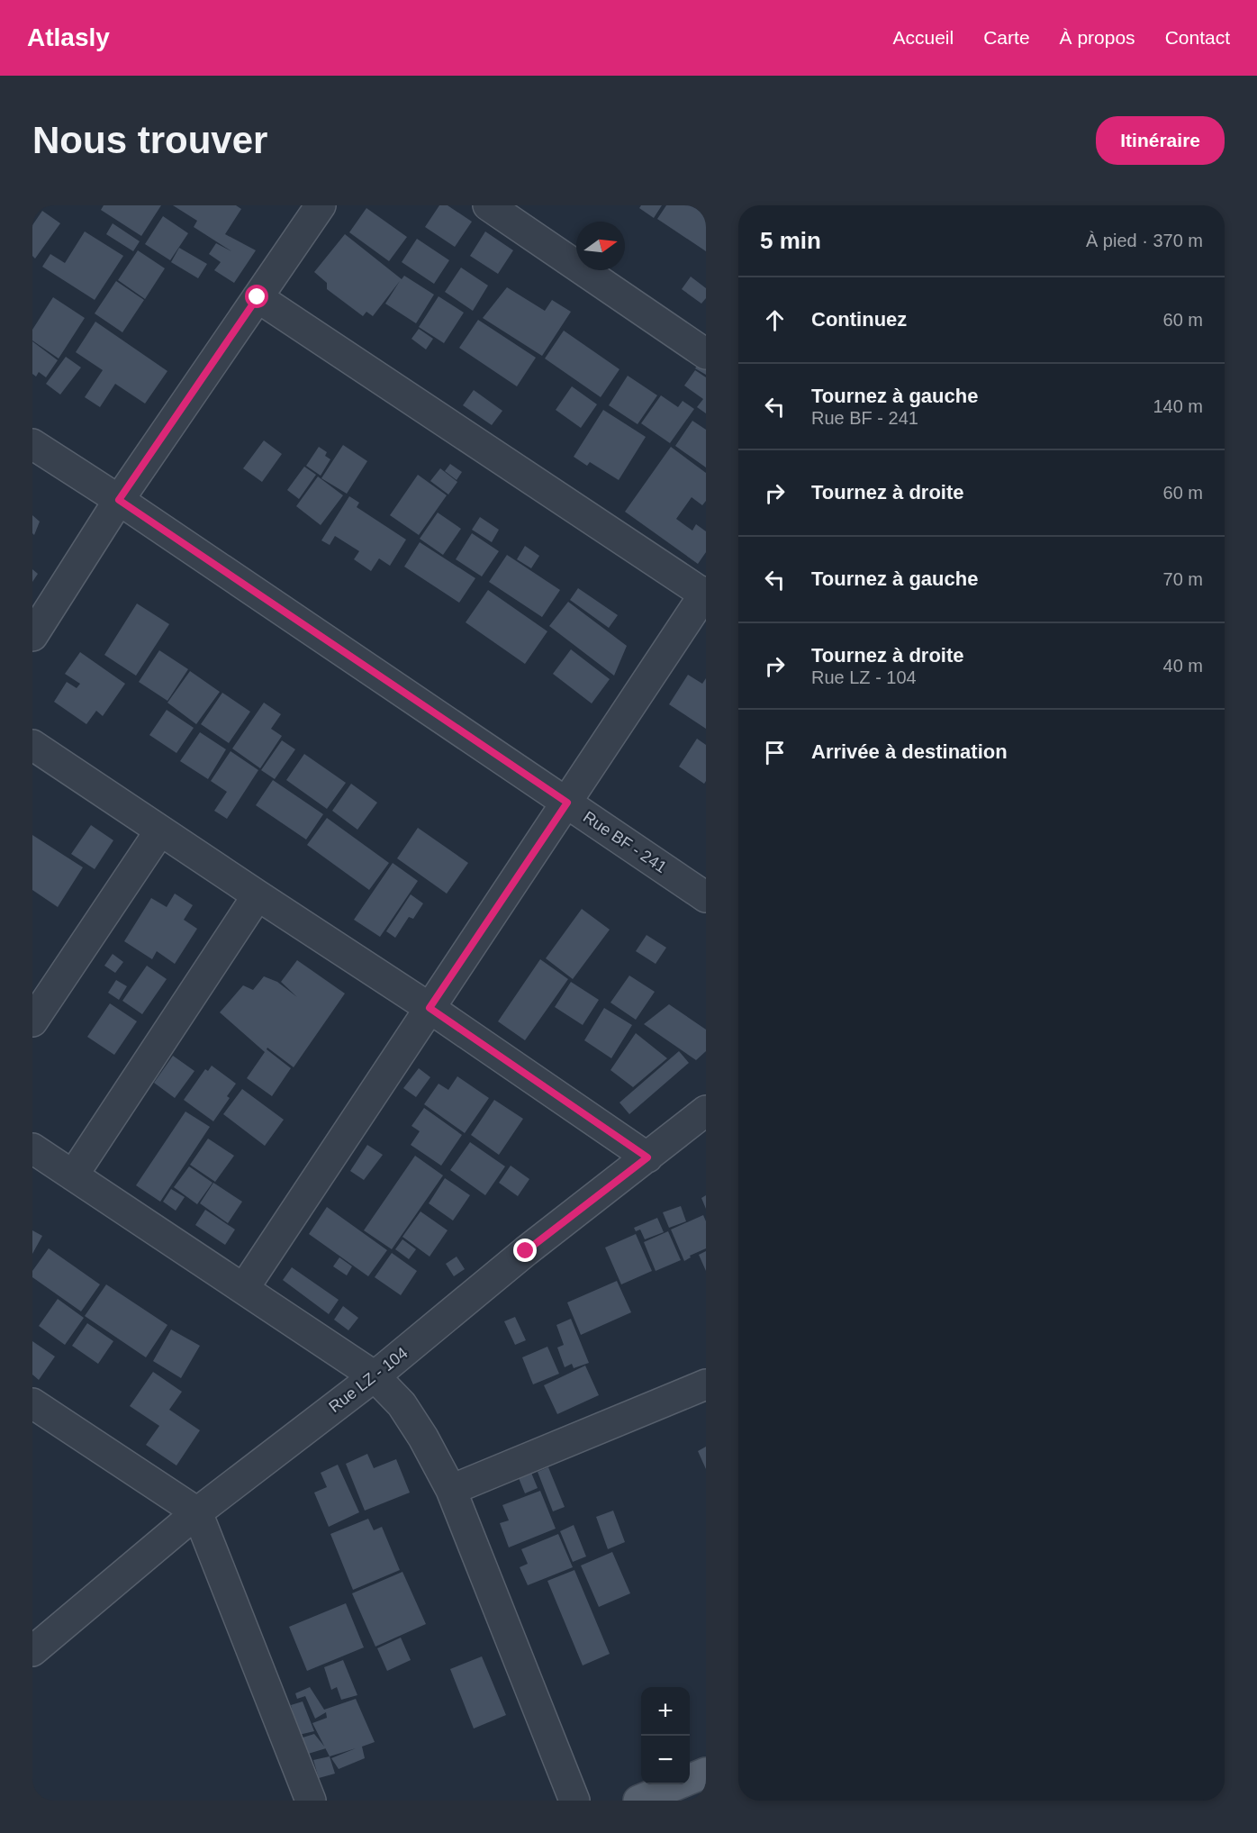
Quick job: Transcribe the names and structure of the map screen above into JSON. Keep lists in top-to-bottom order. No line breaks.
{"streets":{"street":["Rue BF - 241","Rue LZ - 104"]},"north":"right","page":{"header":"Atlasly","nav":["Accueil","Carte","À propos","Contact"],"buttons":"Itinéraire","title":"Nous trouver","heading":["5 min","À pied · 370 m"],"list":[["Continuez","60 m"],["Tournez à gauche","Rue BF - 241","140 m"],["Tournez à droite","60 m"],["Tournez à gauche","70 m"],["Tournez à droite","Rue LZ - 104","40 m"],"Arrivée à destination"],"map_buttons":["+","−"]}}
